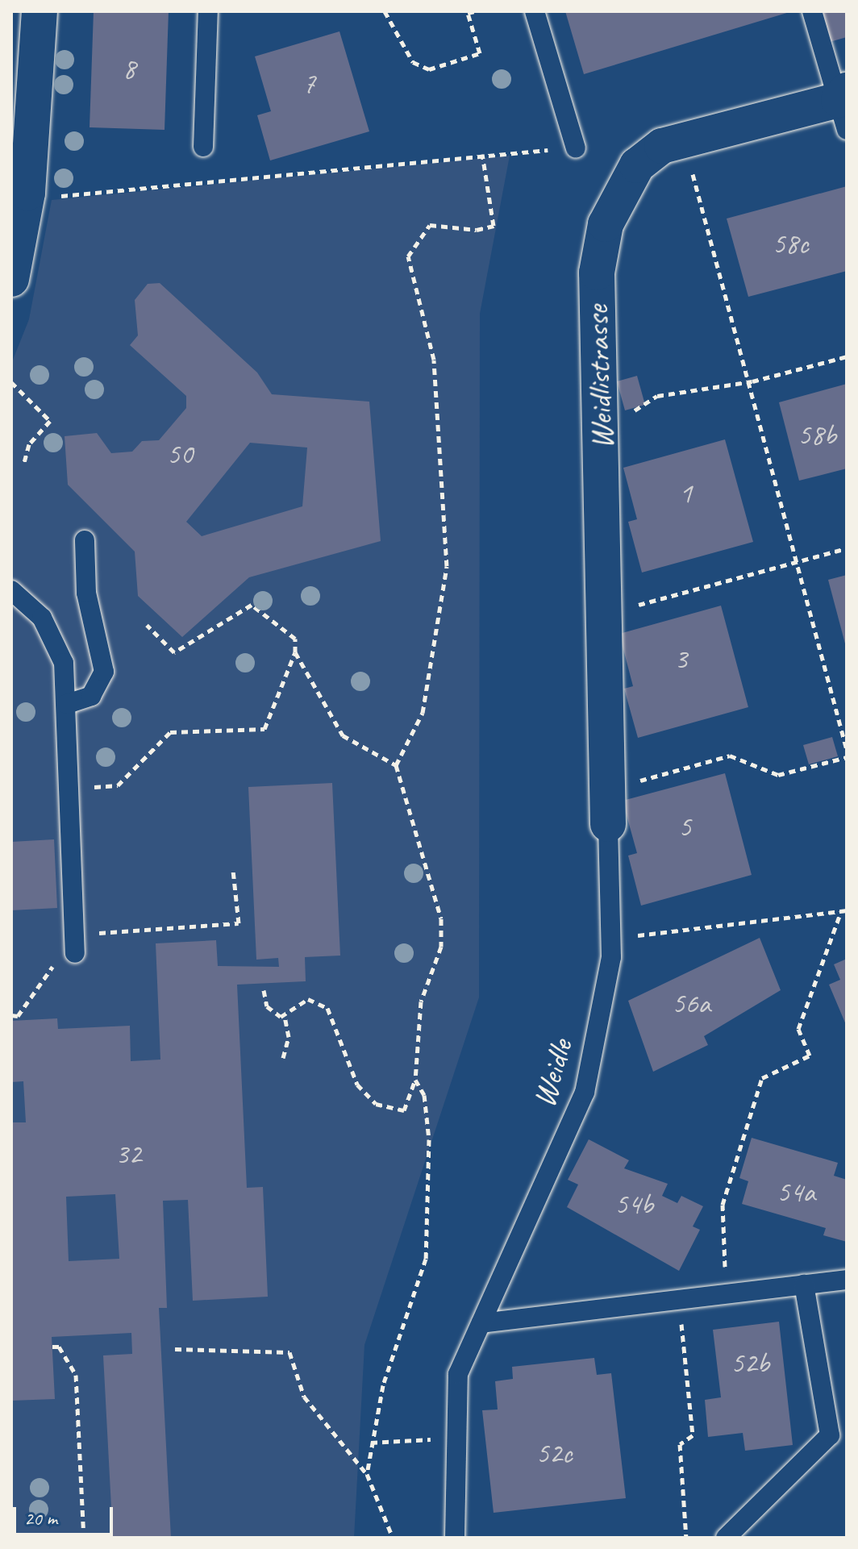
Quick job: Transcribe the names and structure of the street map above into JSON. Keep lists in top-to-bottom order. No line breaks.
{"streets":{"street":["Weidlistrasse"],"lane":["Weidle"]},"crossings":[["Weidlistrasse","Weidle"]],"house_numbers":["8","7","58c","58b","50","1","3","5","56a","32","54a","54b","52b","52c"],"scale_bar":"20 m"}
